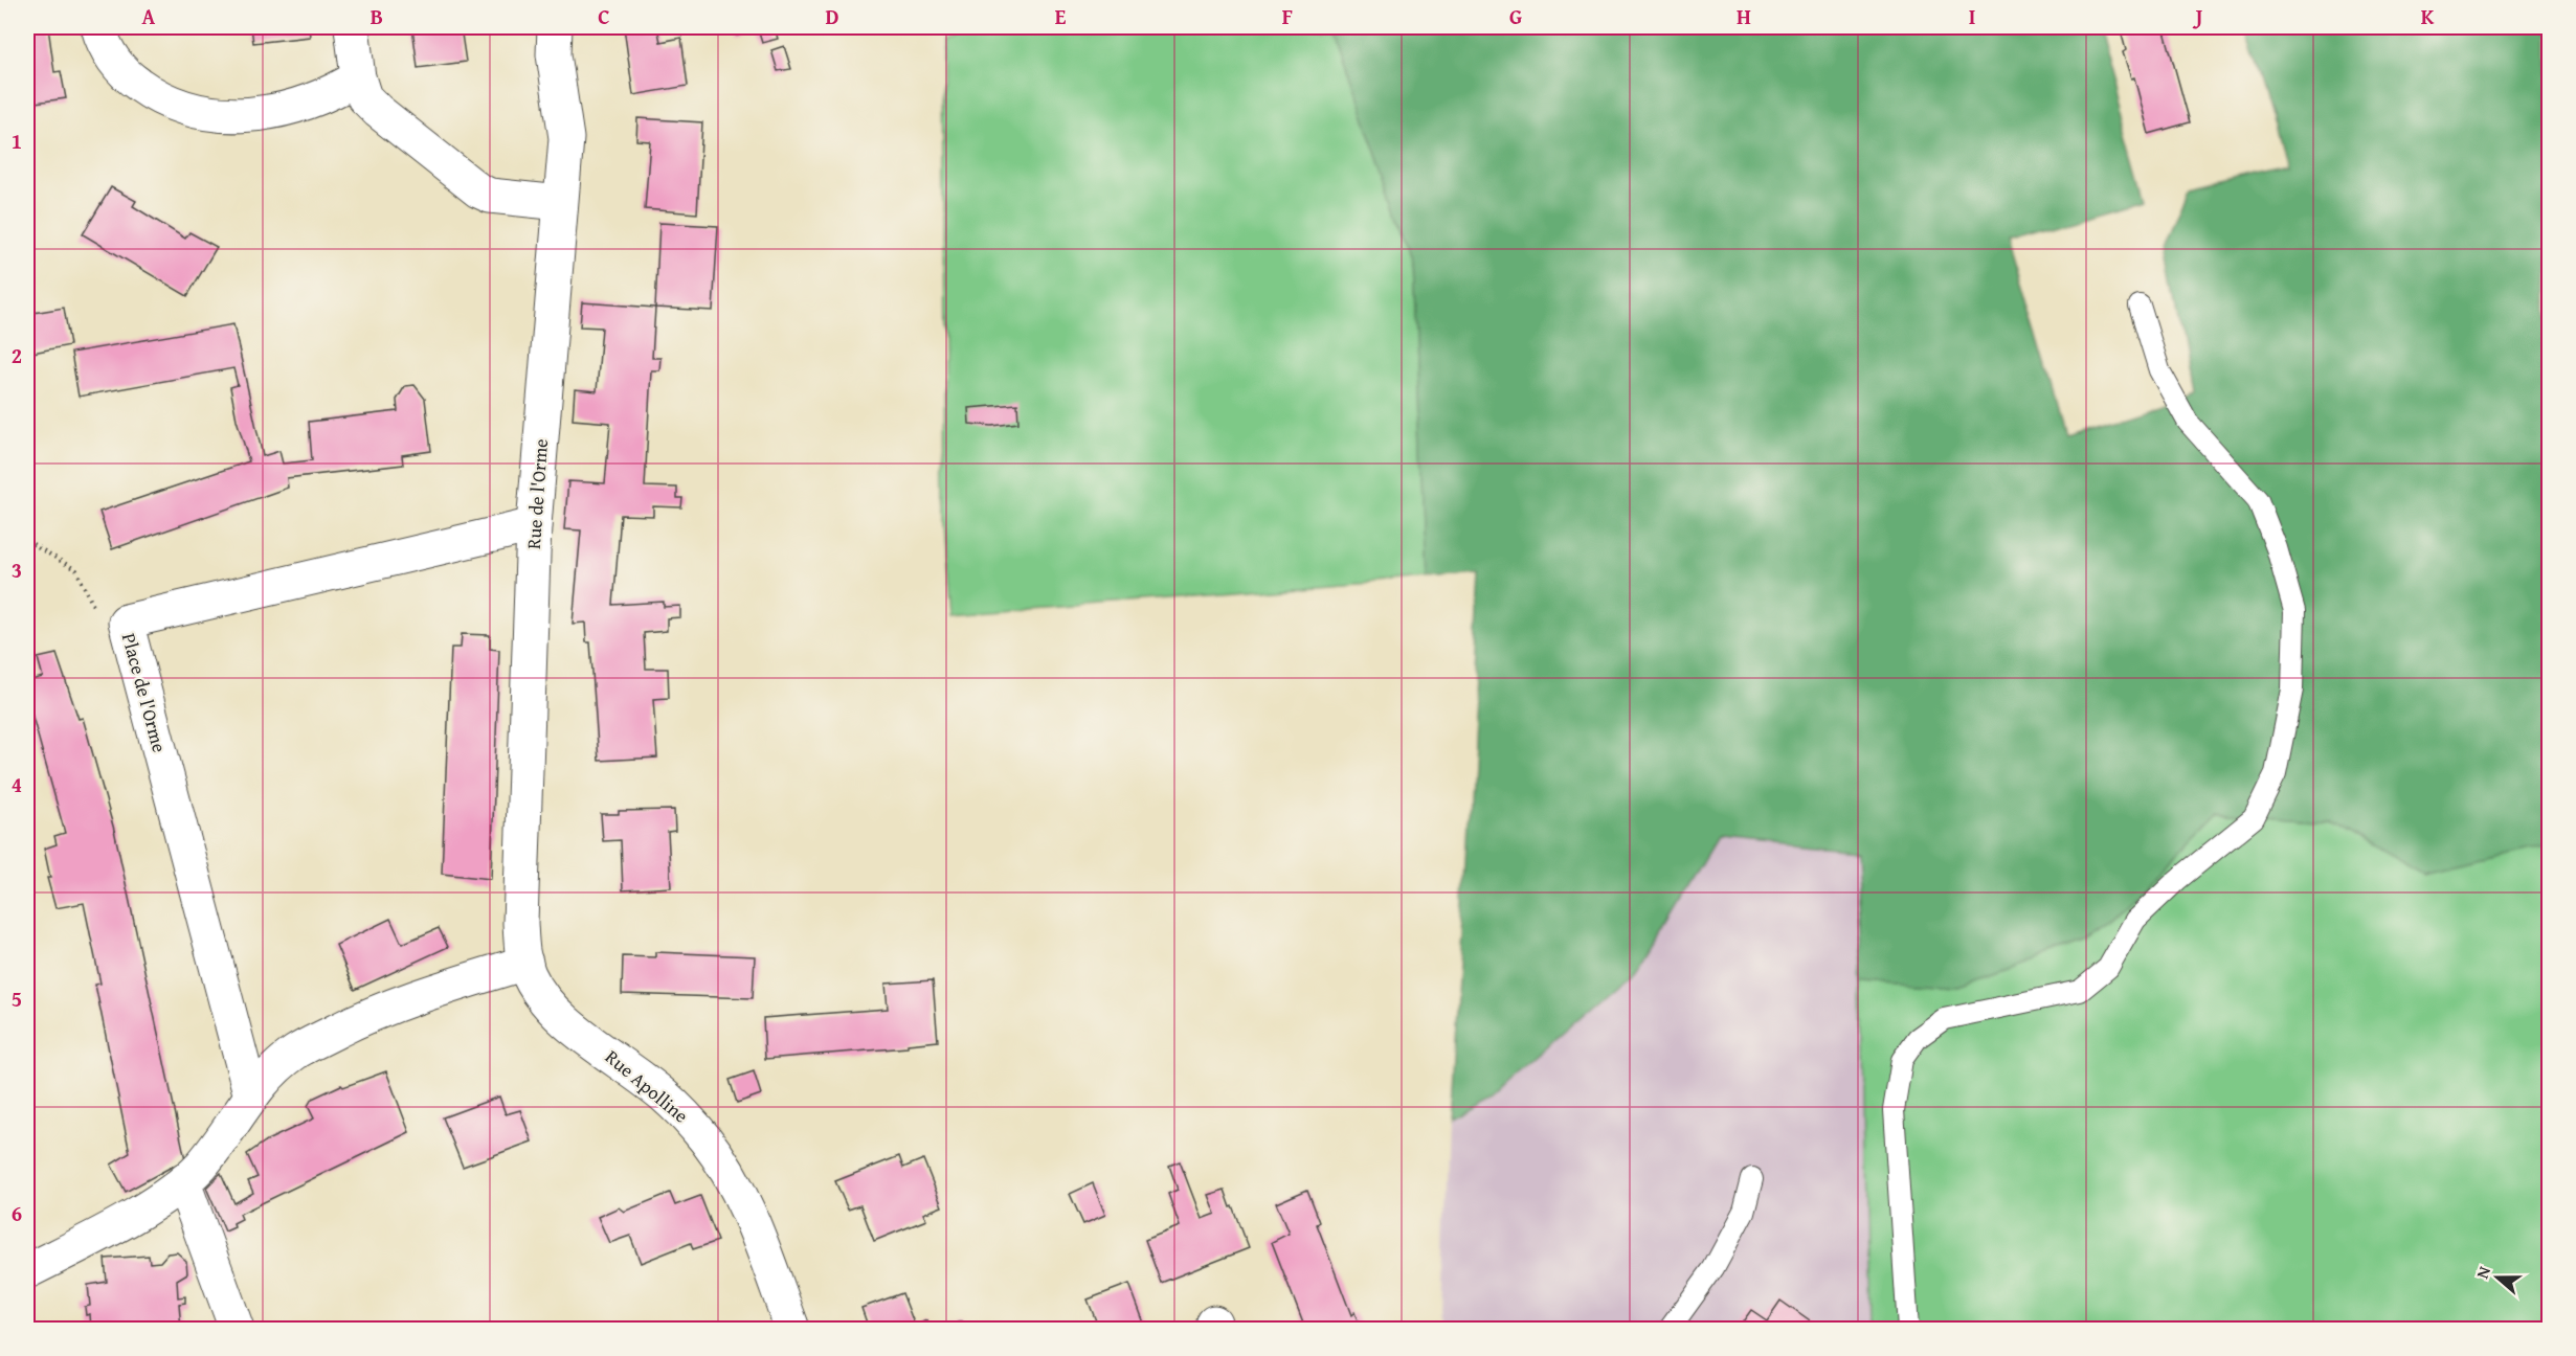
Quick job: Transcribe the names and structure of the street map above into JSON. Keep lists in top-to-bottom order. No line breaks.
{"streets":{"street":["Rue de l'Orme","Place de l'Orme","Rue Apolline"]},"crossings":[["Rue de l'Orme","Place de l'Orme"],["Rue de l'Orme","Rue Apolline"]],"north":"left","grid":{"columns":["A","B","C","D","E","F","G","H","I","J","K"],"rows":["1","2","3","4","5","6"]}}
